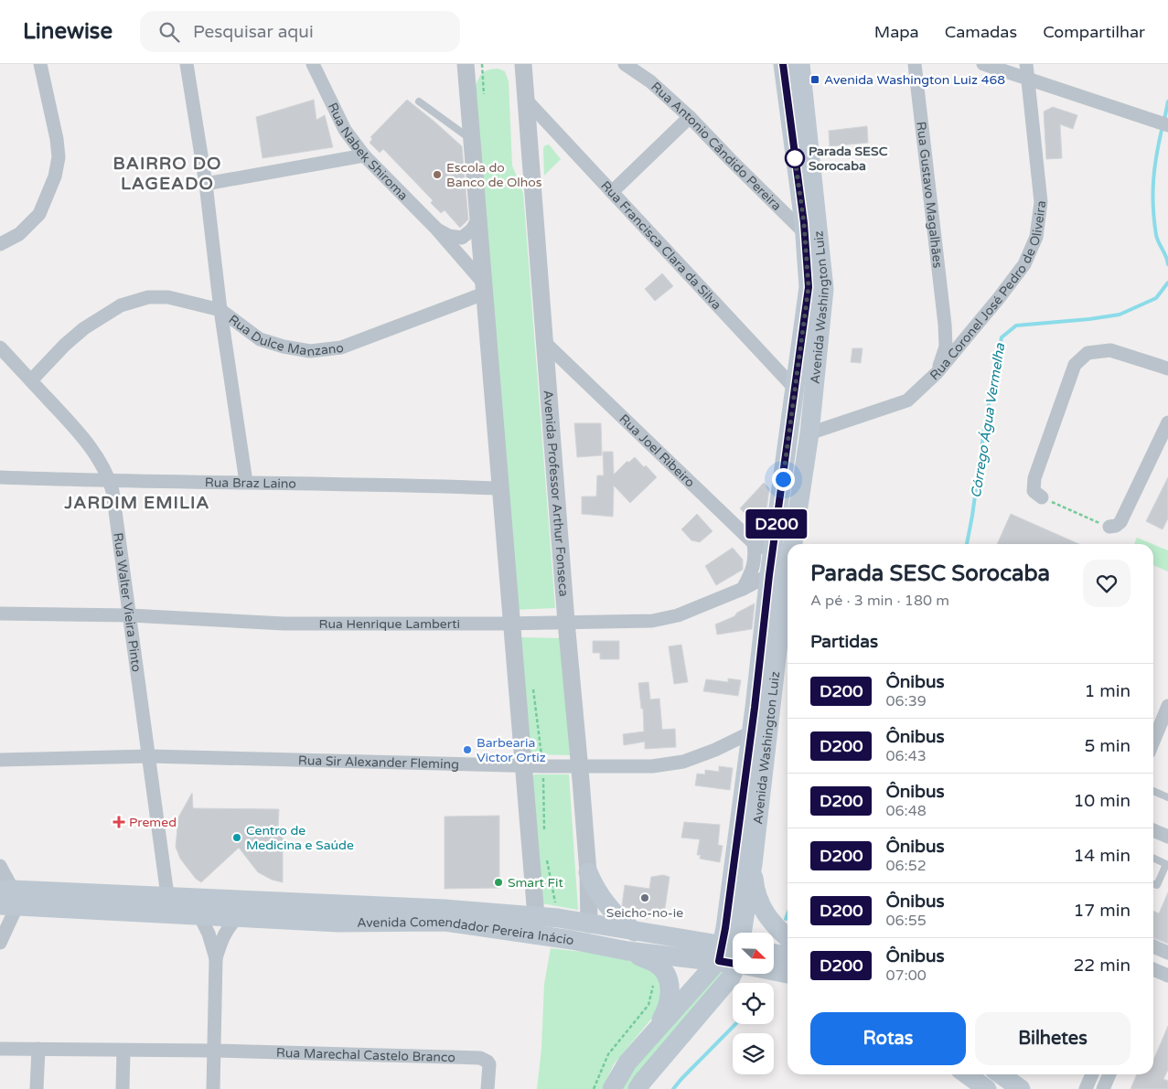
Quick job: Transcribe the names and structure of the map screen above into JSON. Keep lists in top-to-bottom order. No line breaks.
{"streets":{"main road":["Avenida Washington Luiz","Avenida Comendador Pereira Inácio"],"street":["Rua Antonio Cândido Pereira","Rua Nabek Shiroma","Rua Gustavo Magalhães","Rua Francisca Clara da Silva","Rua Coronel José Pedro de Oliveira","Rua Dulce Manzano","Rua Joel Ribeiro","Rua Braz Laino","Avenida Professor Arthur Fonseca","Rua Walter Vieira Pinto","Rua Henrique Lamberti","Rua Sir Alexander Fleming","Rua Marechal Castelo Branco"]},"crossings":[["Rua Antonio Cândido Pereira","Avenida Washington Luiz"],["Rua Nabek Shiroma","Rua Dulce Manzano"],["Rua Gustavo Magalhães","Rua Coronel José Pedro de Oliveira"],["Rua Francisca Clara da Silva","Avenida Washington Luiz"],["Rua Francisca Clara da Silva","Avenida Professor Arthur Fonseca"],["Rua Coronel José Pedro de Oliveira","Avenida Washington Luiz"],["Avenida Washington Luiz","Rua Joel Ribeiro"],["Avenida Washington Luiz","Rua Henrique Lamberti"],["Avenida Washington Luiz","Rua Sir Alexander Fleming"],["Rua Dulce Manzano","Rua Walter Vieira Pinto"],["Rua Joel Ribeiro","Avenida Professor Arthur Fonseca"],["Rua Braz Laino","Rua Walter Vieira Pinto"],["Avenida Professor Arthur Fonseca","Rua Henrique Lamberti"],["Avenida Professor Arthur Fonseca","Rua Sir Alexander Fleming"],["Avenida Professor Arthur Fonseca","Avenida Comendador Pereira Inácio"],["Rua Walter Vieira Pinto","Rua Henrique Lamberti"],["Rua Walter Vieira Pinto","Rua Sir Alexander Fleming"],["Rua Walter Vieira Pinto","Avenida Comendador Pereira Inácio"]],"districts":["BAIRRO DO LAGEADO","JARDIM EMILIA"],"water":["Córrego Água Vermelha"],"places":{"transit":["Avenida Washington Luiz 468"],"other":["Parada SESC Sorocaba","Escola do Banco de Olhos","Barbearia Victor Ortiz","Centro de Medicina e Saúde","Smart Fit","Seicho-no-ie"],"health":["Premed"]},"lines":["bus line D200"],"north":"bottom right","page":{"header":"Linewise","search":"Pesquisar aqui","nav":["Mapa","Camadas","Compartilhar"],"on_map":"D200","heading":[["Parada SESC Sorocaba","A pé · 3 min · 180 m"],"Partidas"],"list":[{"mark":"D200","name":"Ônibus","note":"06:39","value":"1 min"},{"mark":"D200","name":"Ônibus","note":"06:43","value":"5 min"},{"mark":"D200","name":"Ônibus","note":"06:48","value":"10 min"},{"mark":"D200","name":"Ônibus","note":"06:52","value":"14 min"},{"mark":"D200","name":"Ônibus","note":"06:55","value":"17 min"},{"mark":"D200","name":"Ônibus","note":"07:00","value":"22 min"}],"buttons":["Rotas","Bilhetes"]}}
